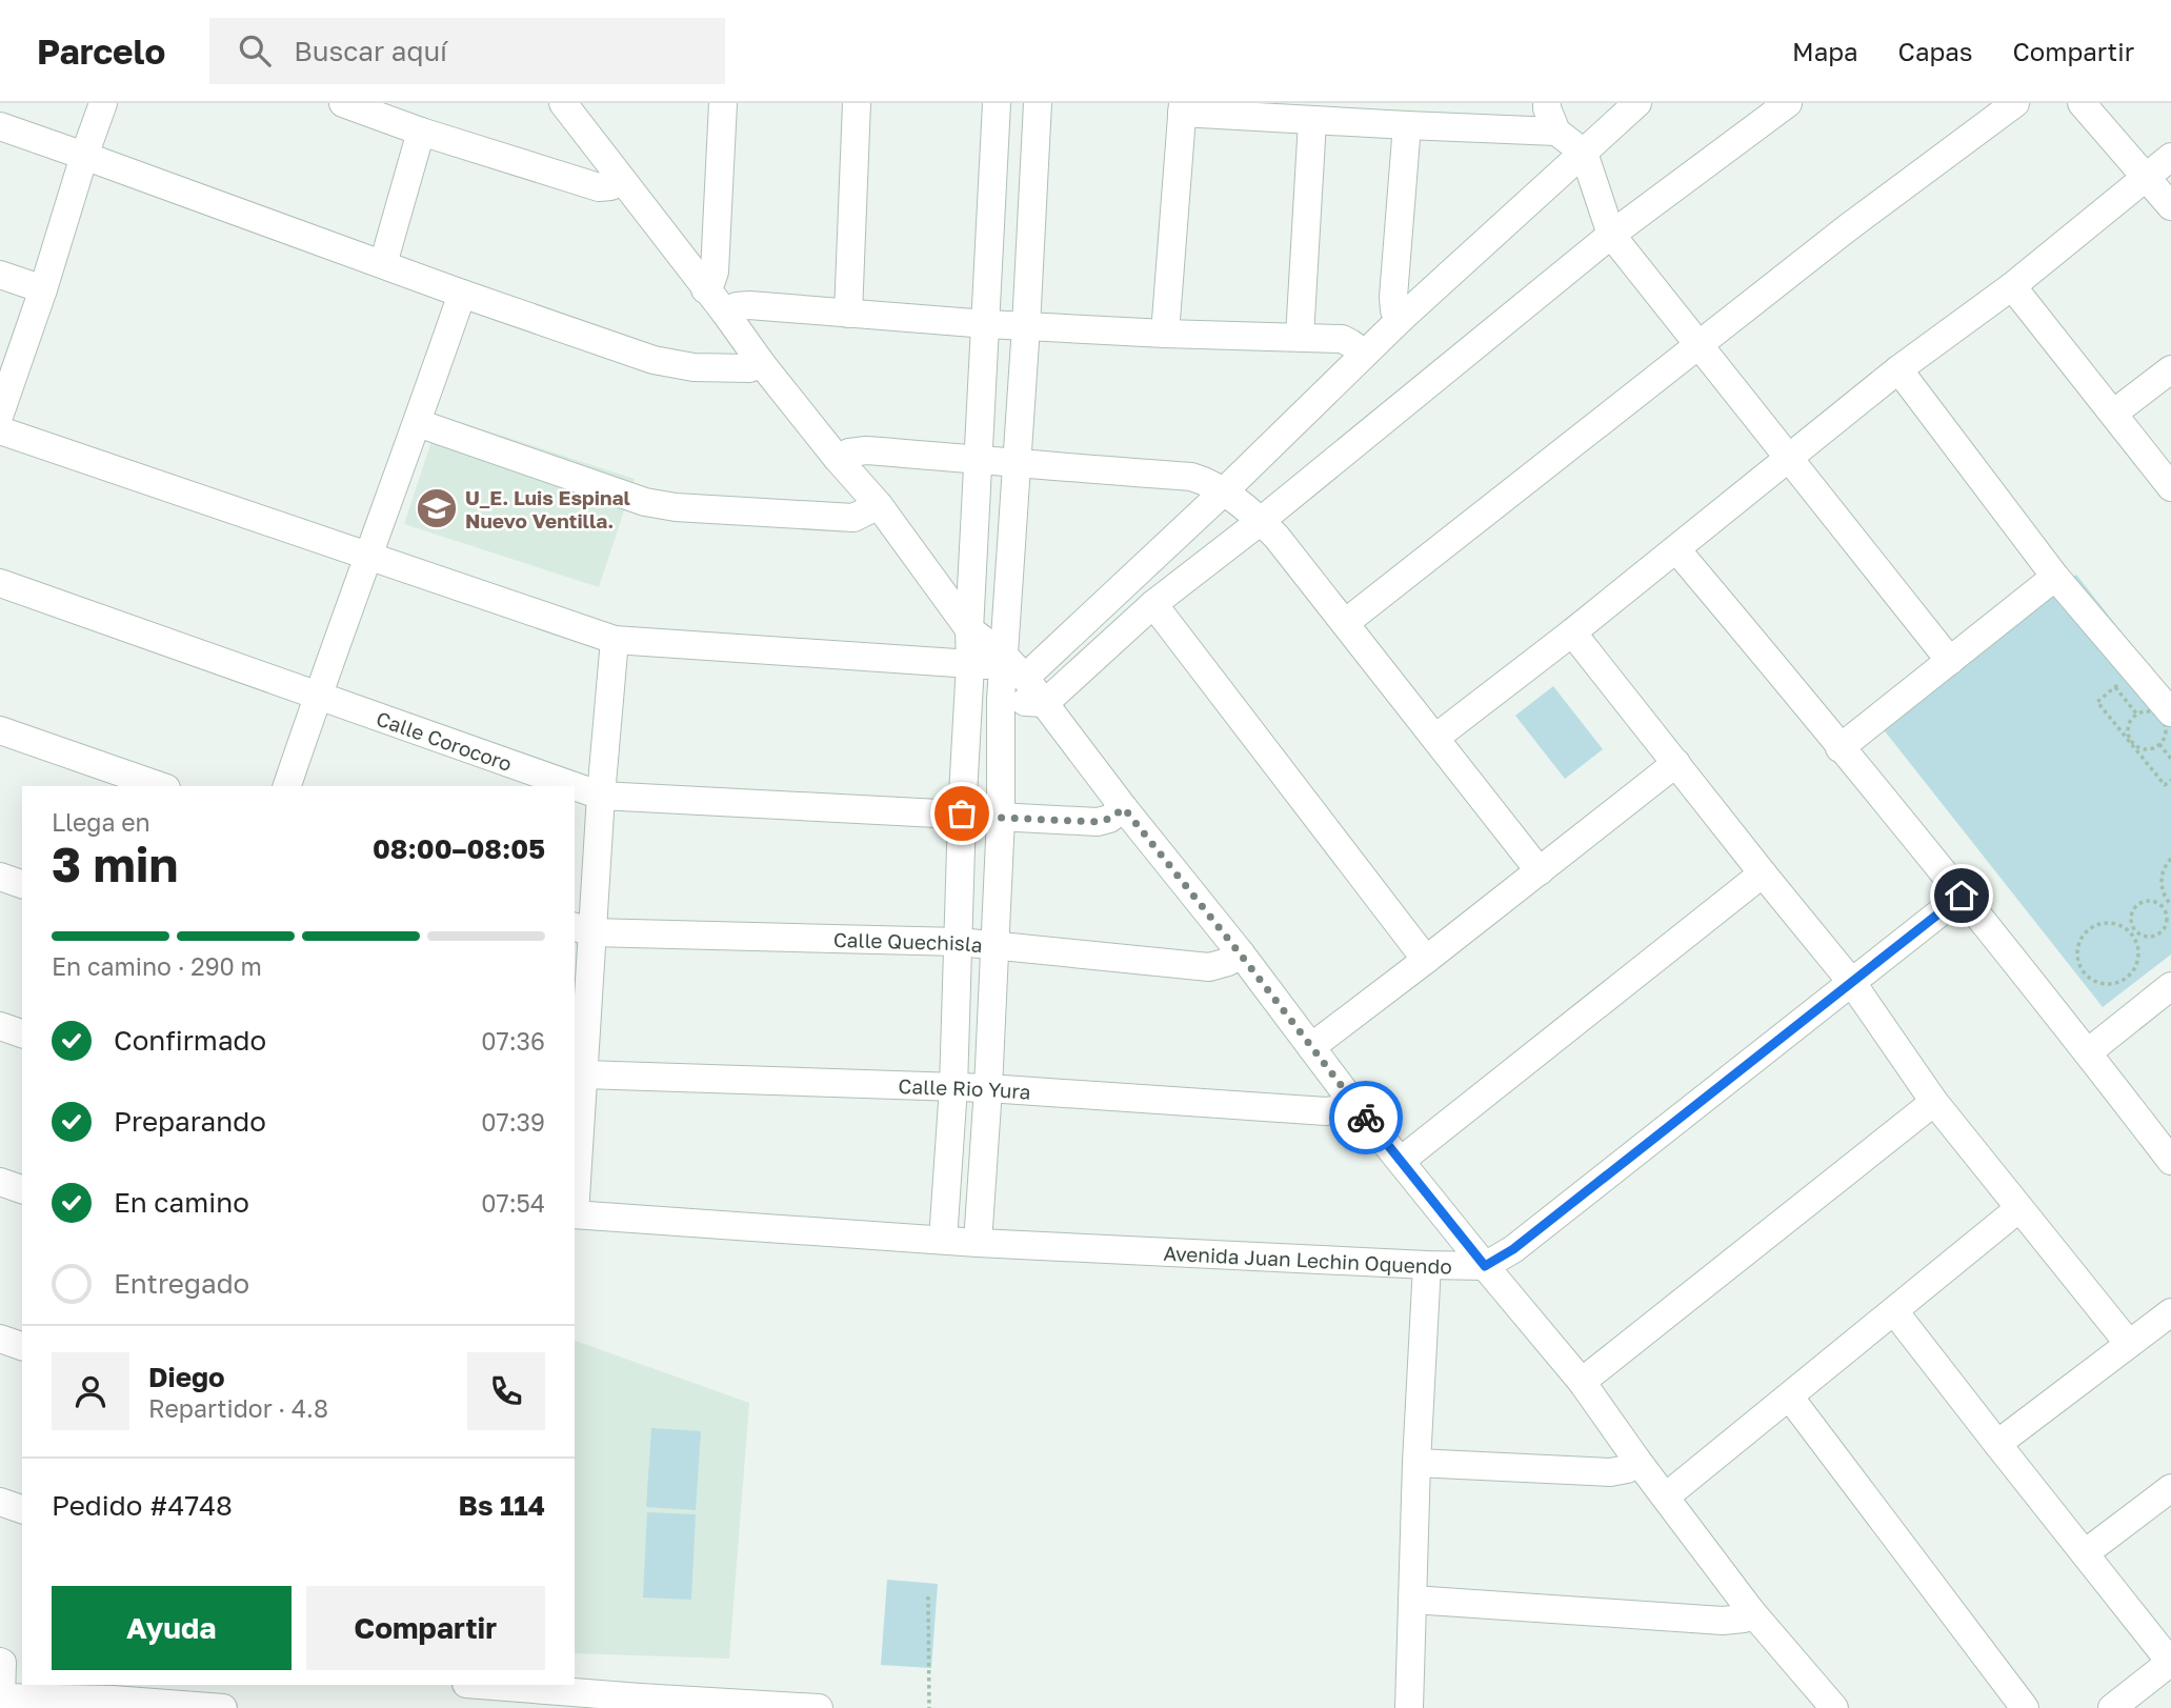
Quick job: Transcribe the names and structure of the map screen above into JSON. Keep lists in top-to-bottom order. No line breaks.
{"streets":{"street":["Calle Corocoro","Calle Quechisla","Calle Rio Yura","Avenida Juan Lechin Oquendo"]},"places":{"school or university":["U_E. Luis Espinal Nuevo Ventilla."]},"page":{"header":"Parcelo","search":"Buscar aquí","nav":["Mapa","Capas","Compartir"],"heading":["3 min","Llega en","08:00–08:05"],"panel":["Diego","Repartidor · 4.8","Pedido #4748","Bs 114"],"bar":"En camino · 290 m","list":[["Confirmado","07:36"],["Preparando","07:39"],["En camino","07:54"],"Entregado"],"buttons":["Ayuda","Compartir"]}}
